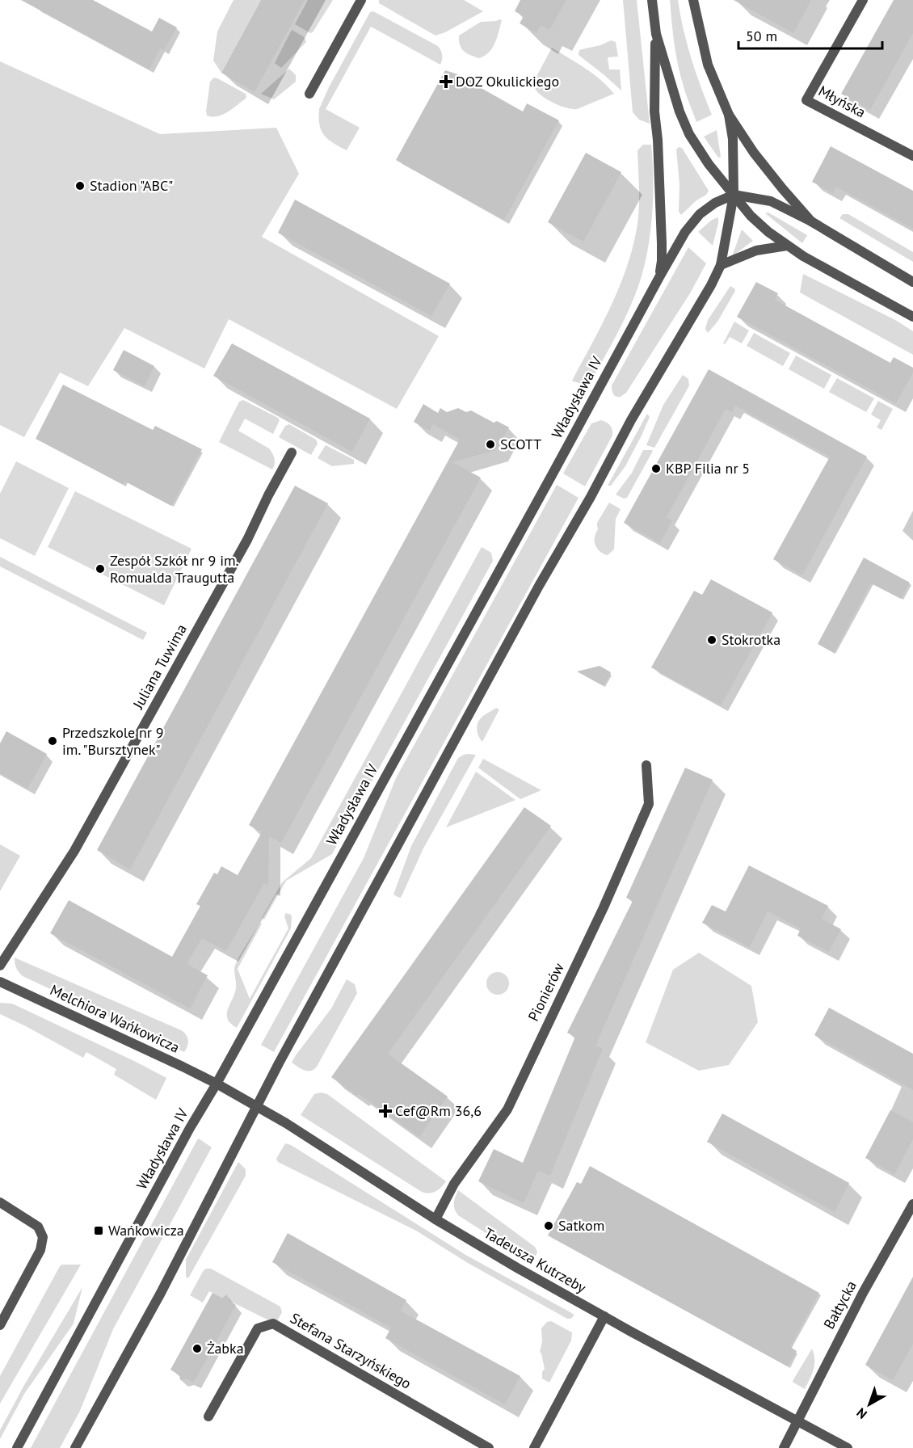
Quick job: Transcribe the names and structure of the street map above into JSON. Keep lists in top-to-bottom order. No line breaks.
{"streets":{"street":["Młyńska","Władysława IV","Juliana Tuwima","Pionierów","Melchiora Wańkowicza","Tadeusza Kutrzeby","Bałtycka","Stefana Starzyńskiego"]},"crossings":[["Władysława IV","Melchiora Wańkowicza"],["Władysława IV","Tadeusza Kutrzeby"],["Pionierów","Tadeusza Kutrzeby"],["Melchiora Wańkowicza","Tadeusza Kutrzeby"],["Tadeusza Kutrzeby","Bałtycka"]],"places":{"health":["DOZ Okulickiego","Cef@Rm 36,6"],"other":["Stadion \"ABC\"","SCOTT","KBP Filia nr 5","Zespół Szkół nr 9 im. Romualda Traugutta","Stokrotka","Przedszkole nr 9 im. \"Bursztynek\"","Satkom","Żabka"],"transit":["Wańkowicza"]},"scale_bar":"50 m","north":"bottom left"}
